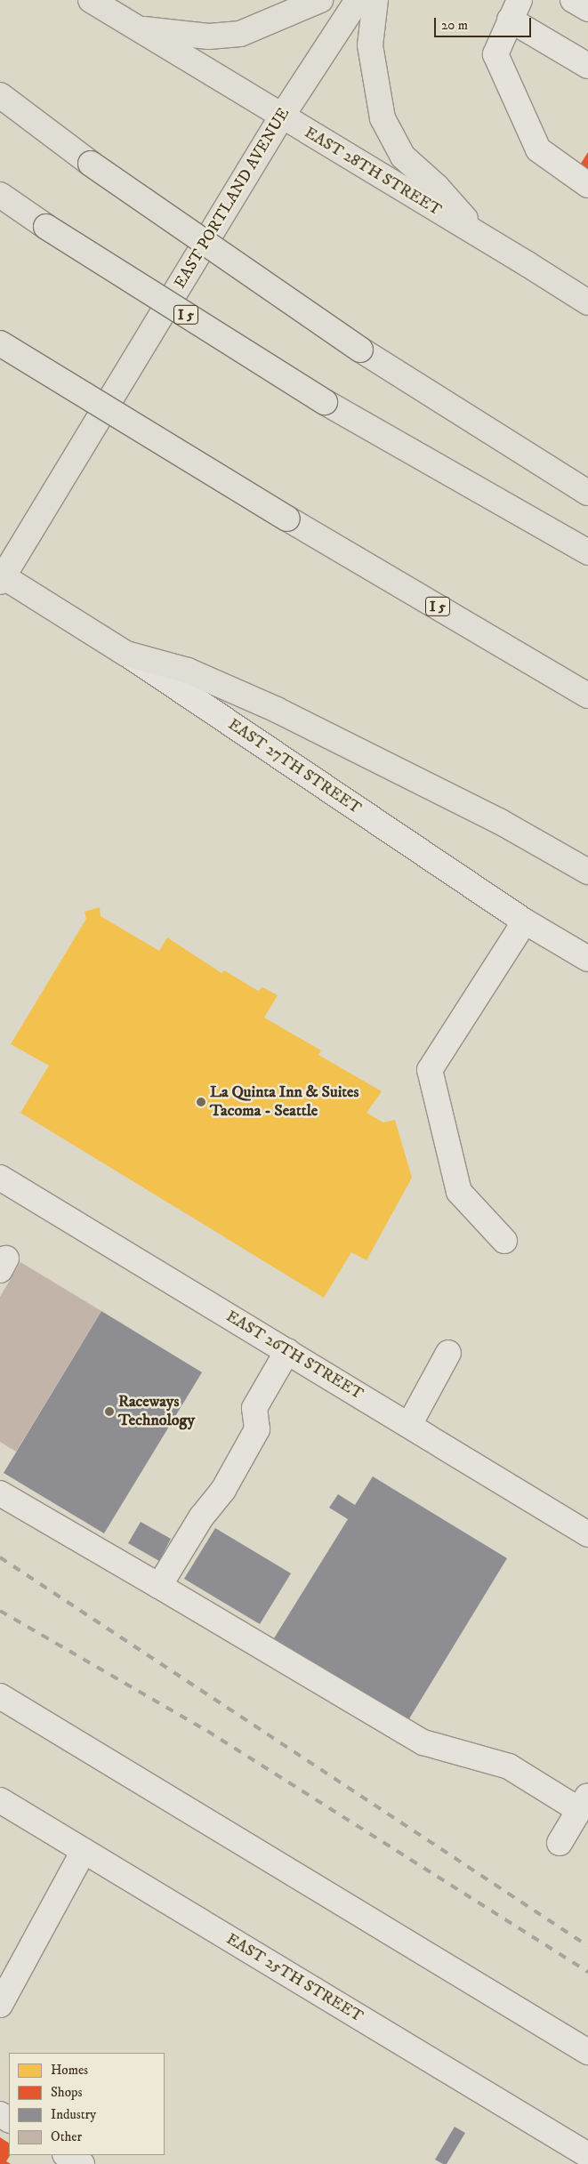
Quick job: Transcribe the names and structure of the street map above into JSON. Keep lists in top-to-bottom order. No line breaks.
{"streets":{"main road":["EAST 28TH STREET","EAST PORTLAND AVENUE","I 5","EAST 27TH STREET"],"street":["EAST 26TH STREET","EAST 25TH STREET"]},"crossings":[["EAST 28TH STREET","EAST PORTLAND AVENUE"],["EAST PORTLAND AVENUE","EAST 27TH STREET"]],"places":["La Quinta Inn & Suites Tacoma - Seattle","Raceways Technology"],"legend":["Homes","Shops","Industry","Other"],"scale_bar":"20 m"}
